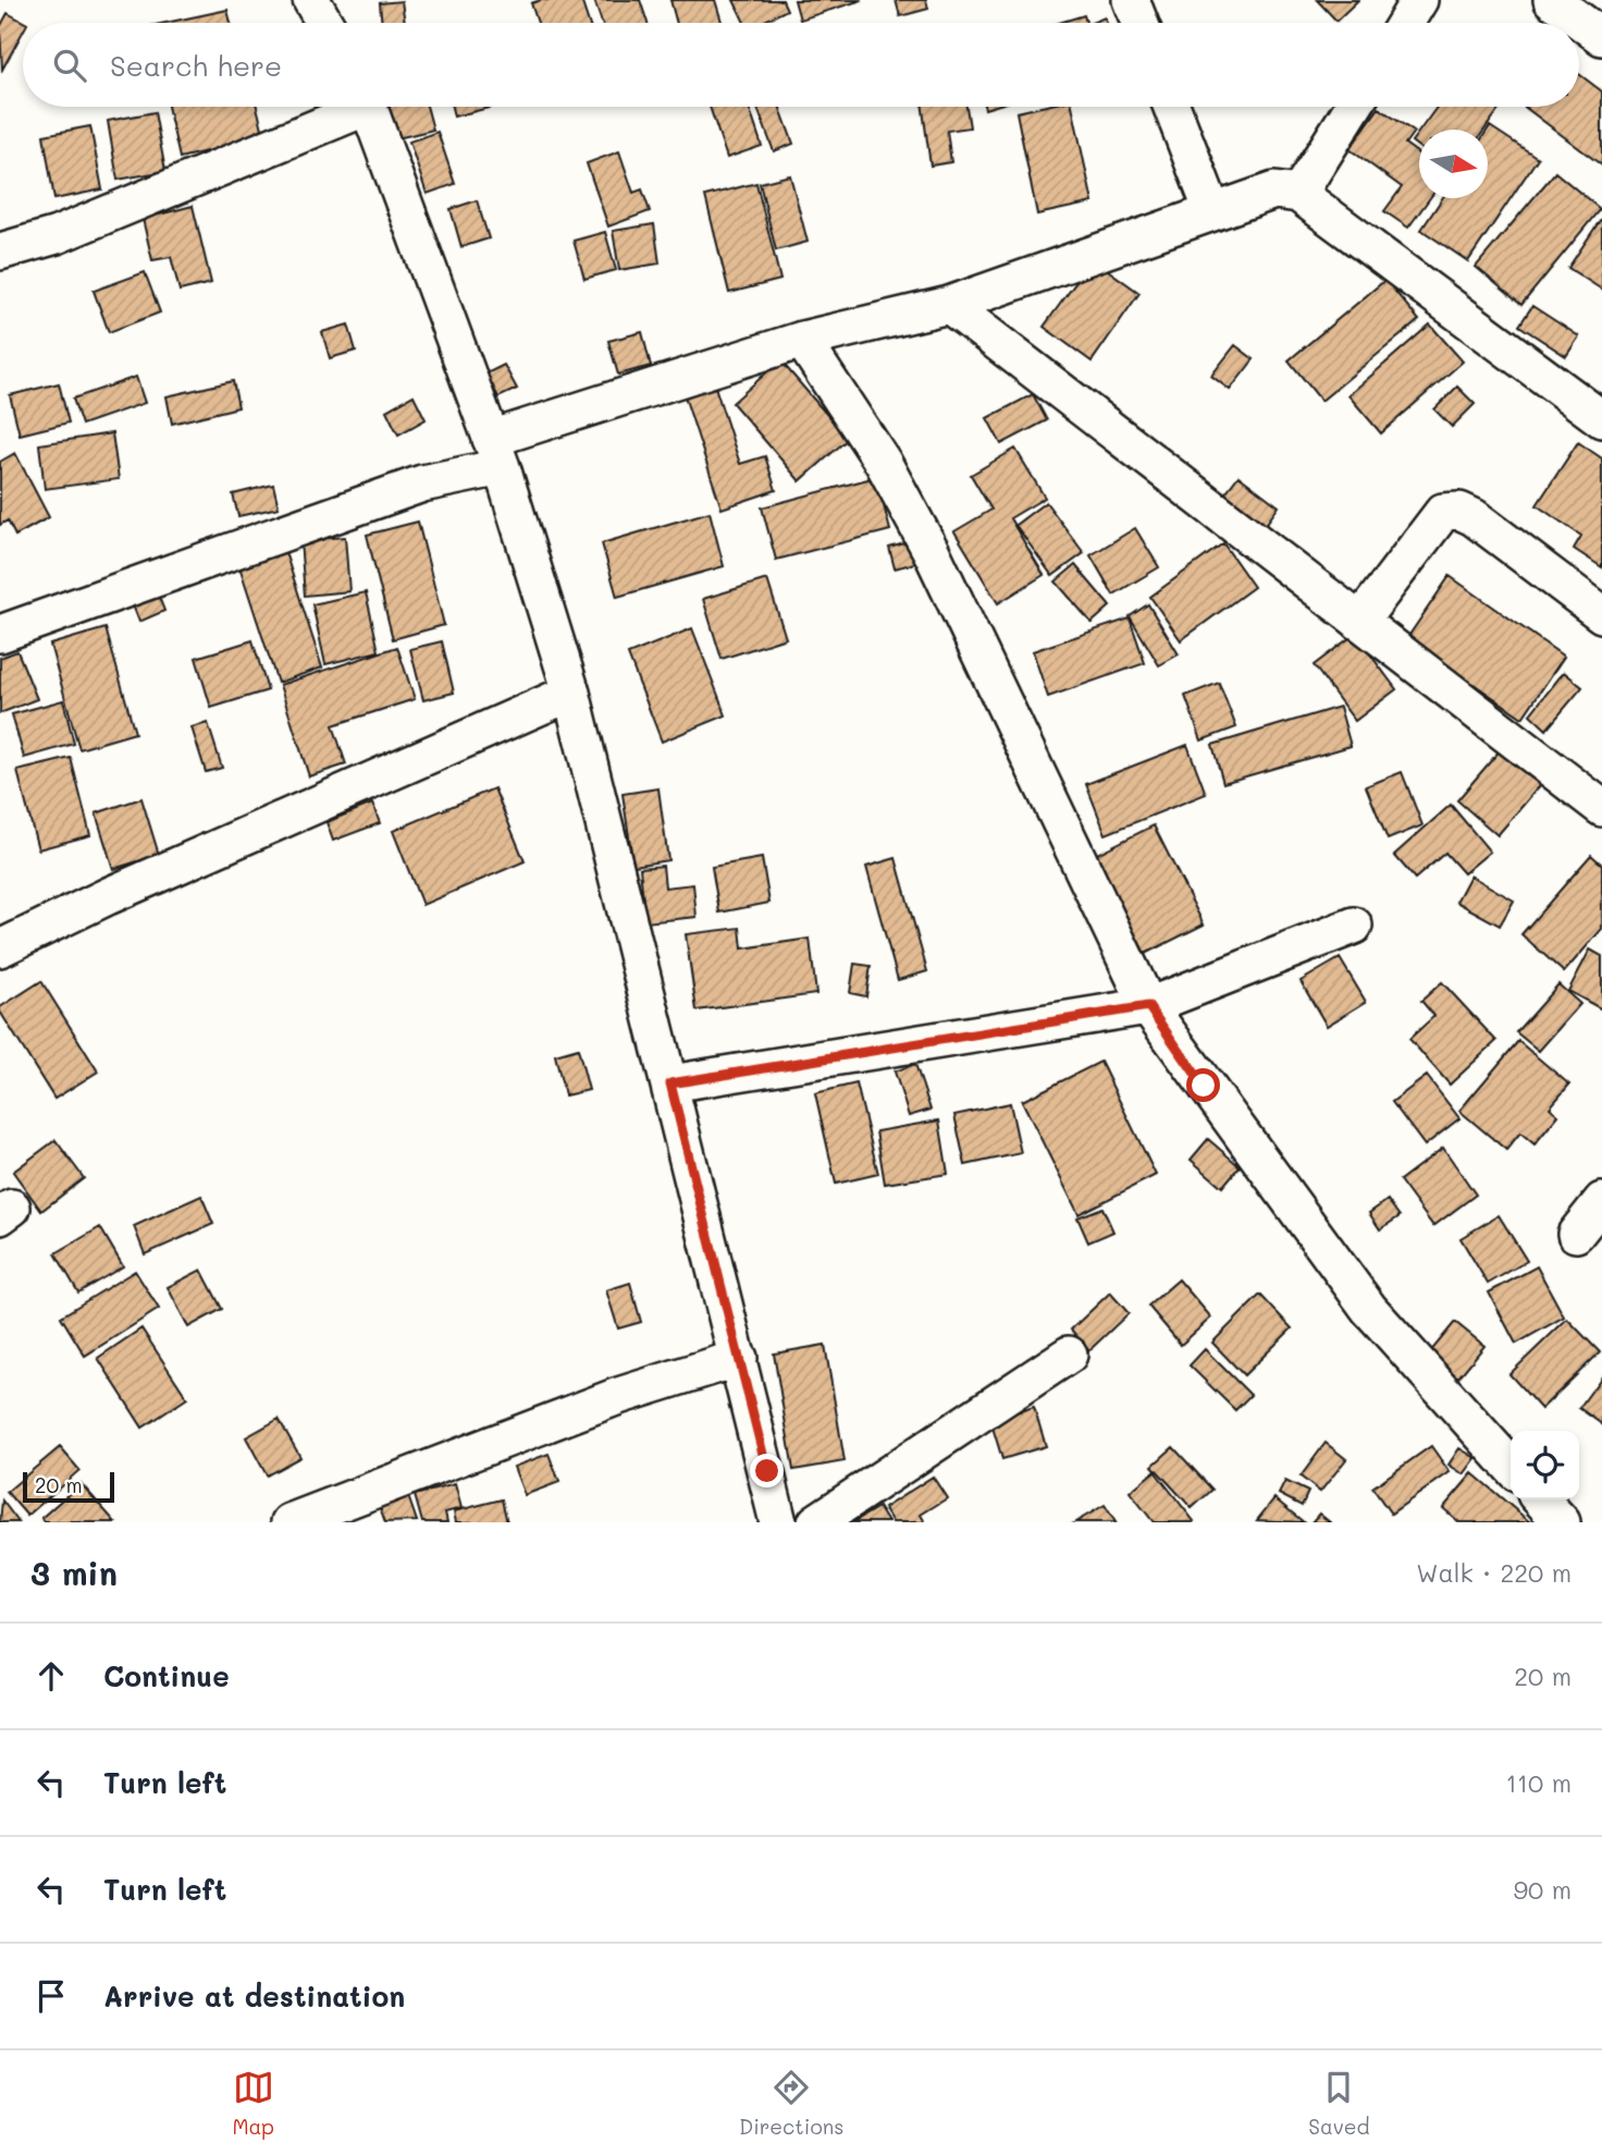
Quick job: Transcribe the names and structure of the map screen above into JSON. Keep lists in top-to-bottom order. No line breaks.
{"scale_bar":"20 m","north":"right","page":{"search":"Search here","scale":"20 m","heading":["3 min","Walk · 220 m"],"list":[["Continue","20 m"],["Turn left","110 m"],["Turn left","90 m"],"Arrive at destination"],"nav":["Map","Directions","Saved"]}}
